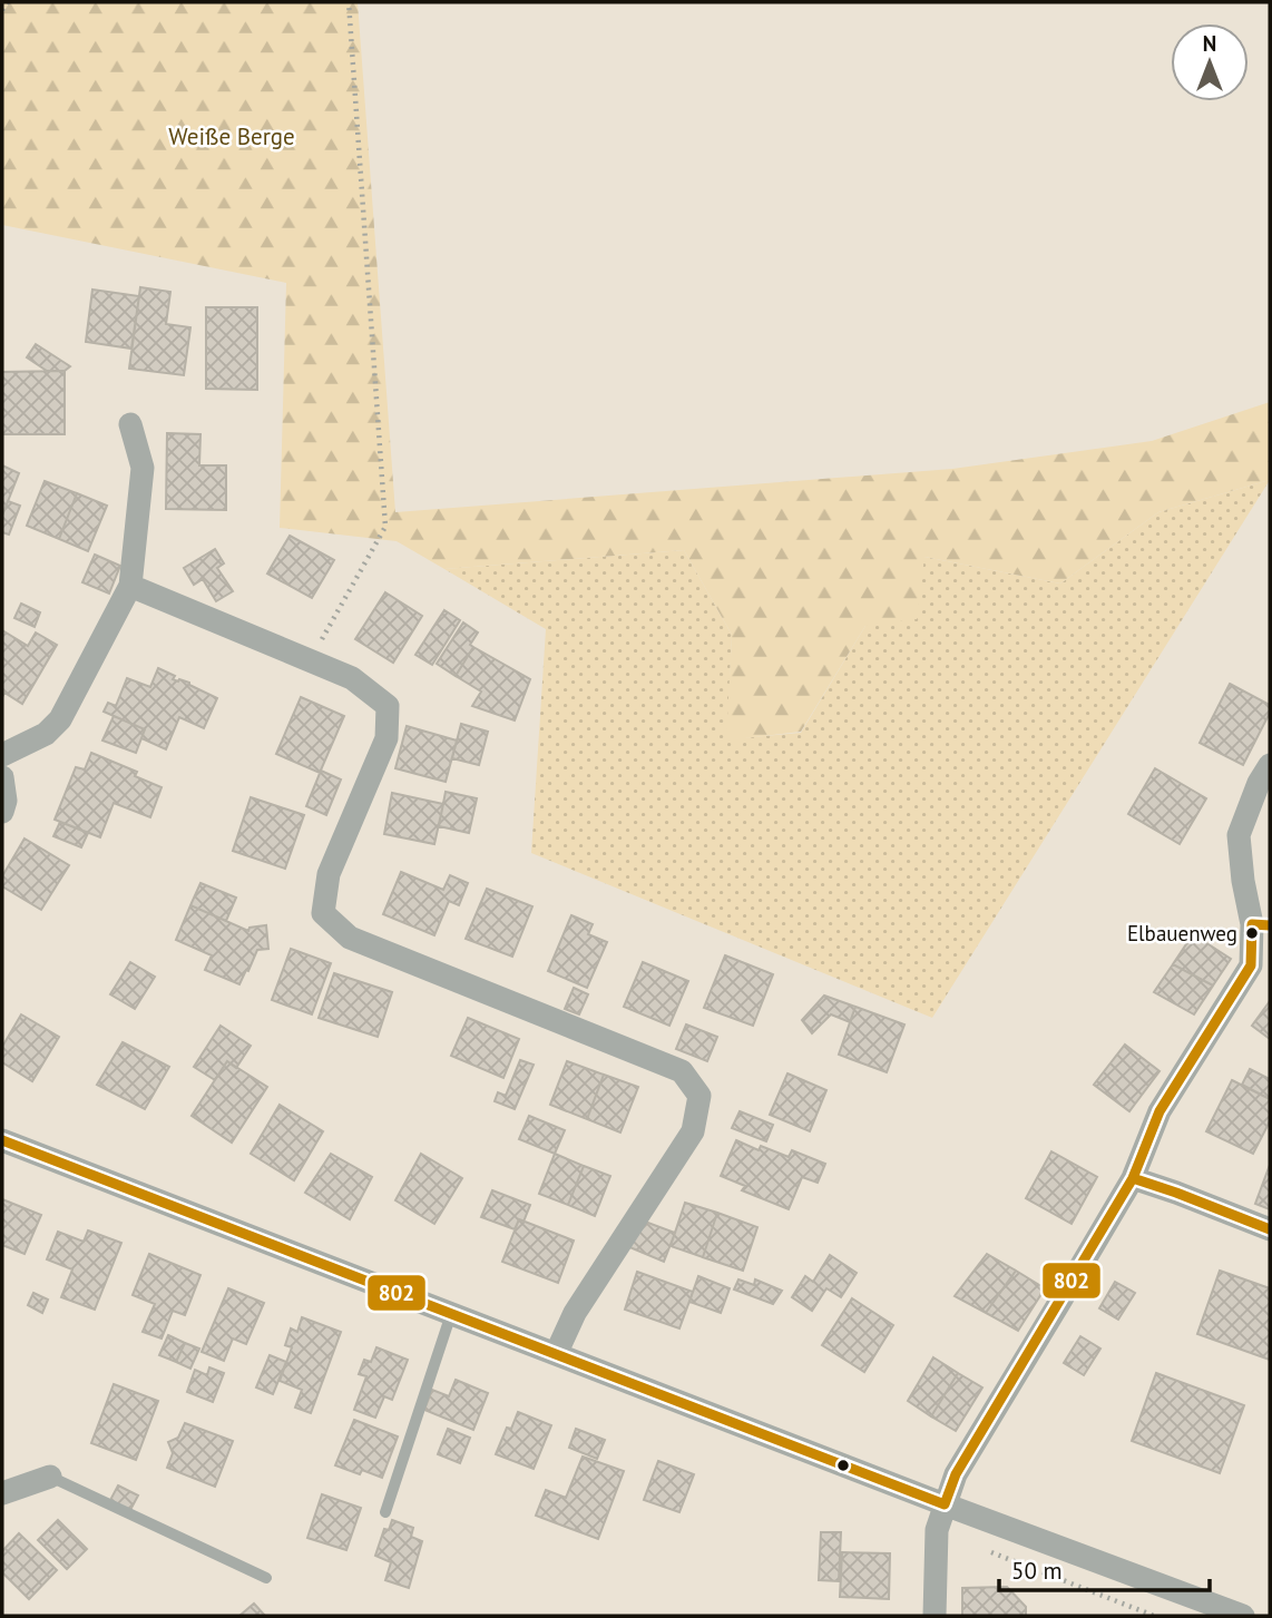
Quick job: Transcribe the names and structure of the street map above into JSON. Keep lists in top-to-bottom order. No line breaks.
{"parks":["Weiße Berge"],"places":["Elbauenweg"],"lines":["transit line 802"],"scale_bar":"50 m","north":"top"}
